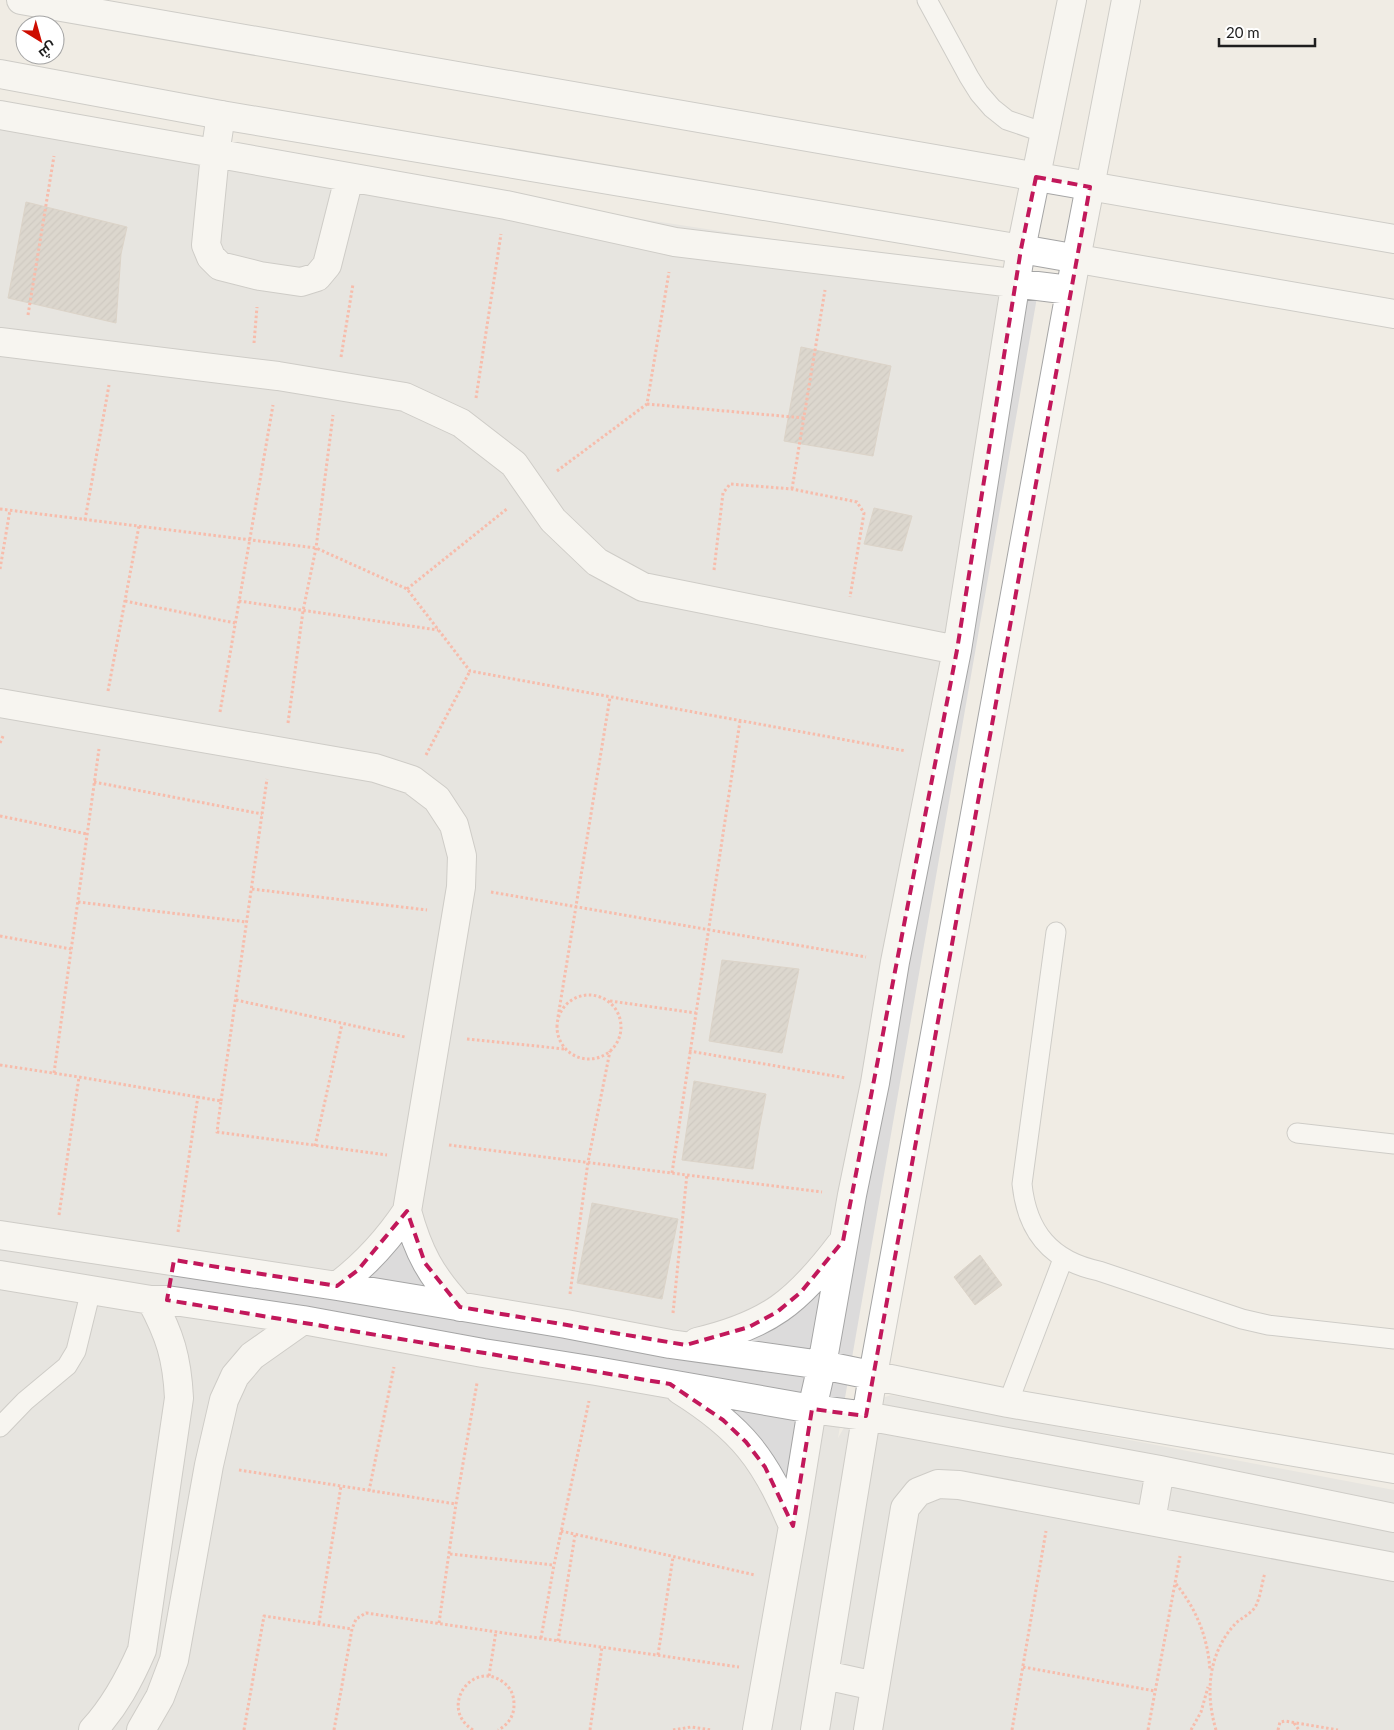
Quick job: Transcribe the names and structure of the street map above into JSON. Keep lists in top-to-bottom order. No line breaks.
{"scale_bar":"20 m","north":"bottom right"}
